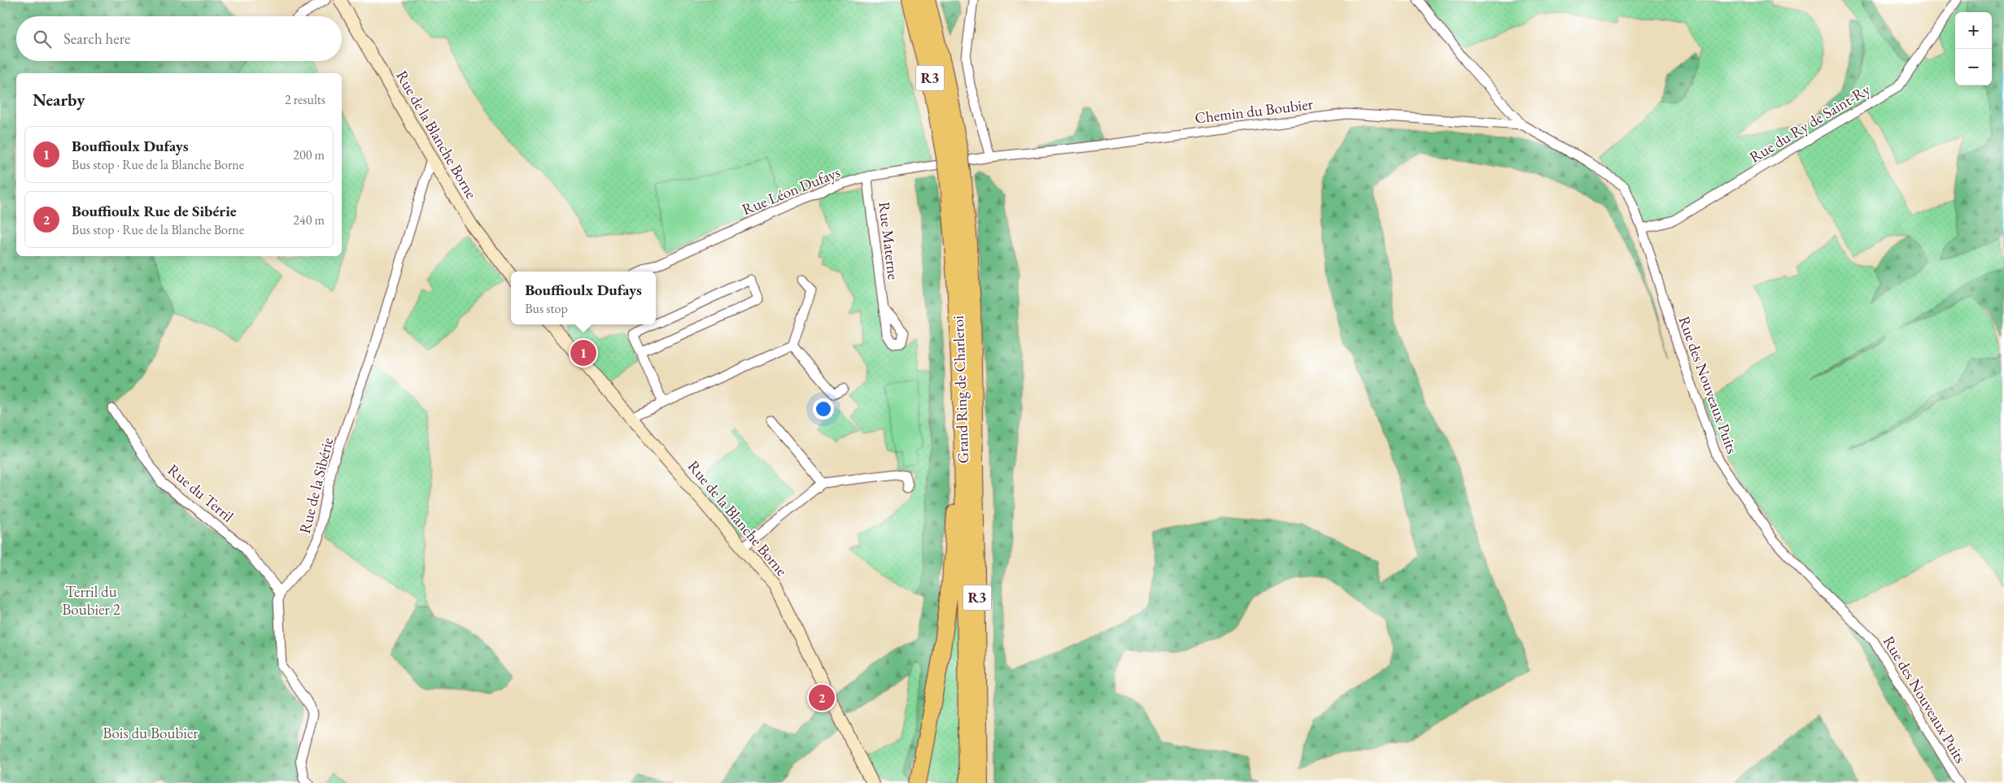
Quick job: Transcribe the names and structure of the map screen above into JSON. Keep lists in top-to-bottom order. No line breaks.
{"streets":{"highway":["R3","Grand Ring de Charleroi"],"street":["Chemin du Boubier","Rue du Ry de Saint-Ry","Rue de la Blanche Borne","Rue Léon Dufays","Rue Materne","Rue des Nouveaux Puits","Rue de la Sibérie","Rue du Terril"]},"crossings":[["Chemin du Boubier","Rue Léon Dufays"],["Chemin du Boubier","Rue des Nouveaux Puits"],["Rue du Ry de Saint-Ry","Rue des Nouveaux Puits"],["Rue de la Blanche Borne","Rue de la Sibérie"],["Rue Léon Dufays","Rue Materne"],["Rue de la Sibérie","Rue du Terril"]],"parks":["Terril du Boubier 2","Bois du Boubier"],"page":{"map_buttons":["+","−"],"search":"Search here","heading":["Nearby","2 results"],"list":[{"mark":"1","name":"Bouffioulx Dufays","note":"Bus stop · Rue de la Blanche Borne","value":"200 m"},{"mark":"2","name":"Bouffioulx Rue de Sibérie","note":"Bus stop · Rue de la Blanche Borne","value":"240 m"}],"popup":["Bouffioulx Dufays","Bus stop"],"pins":["1","2"]}}
